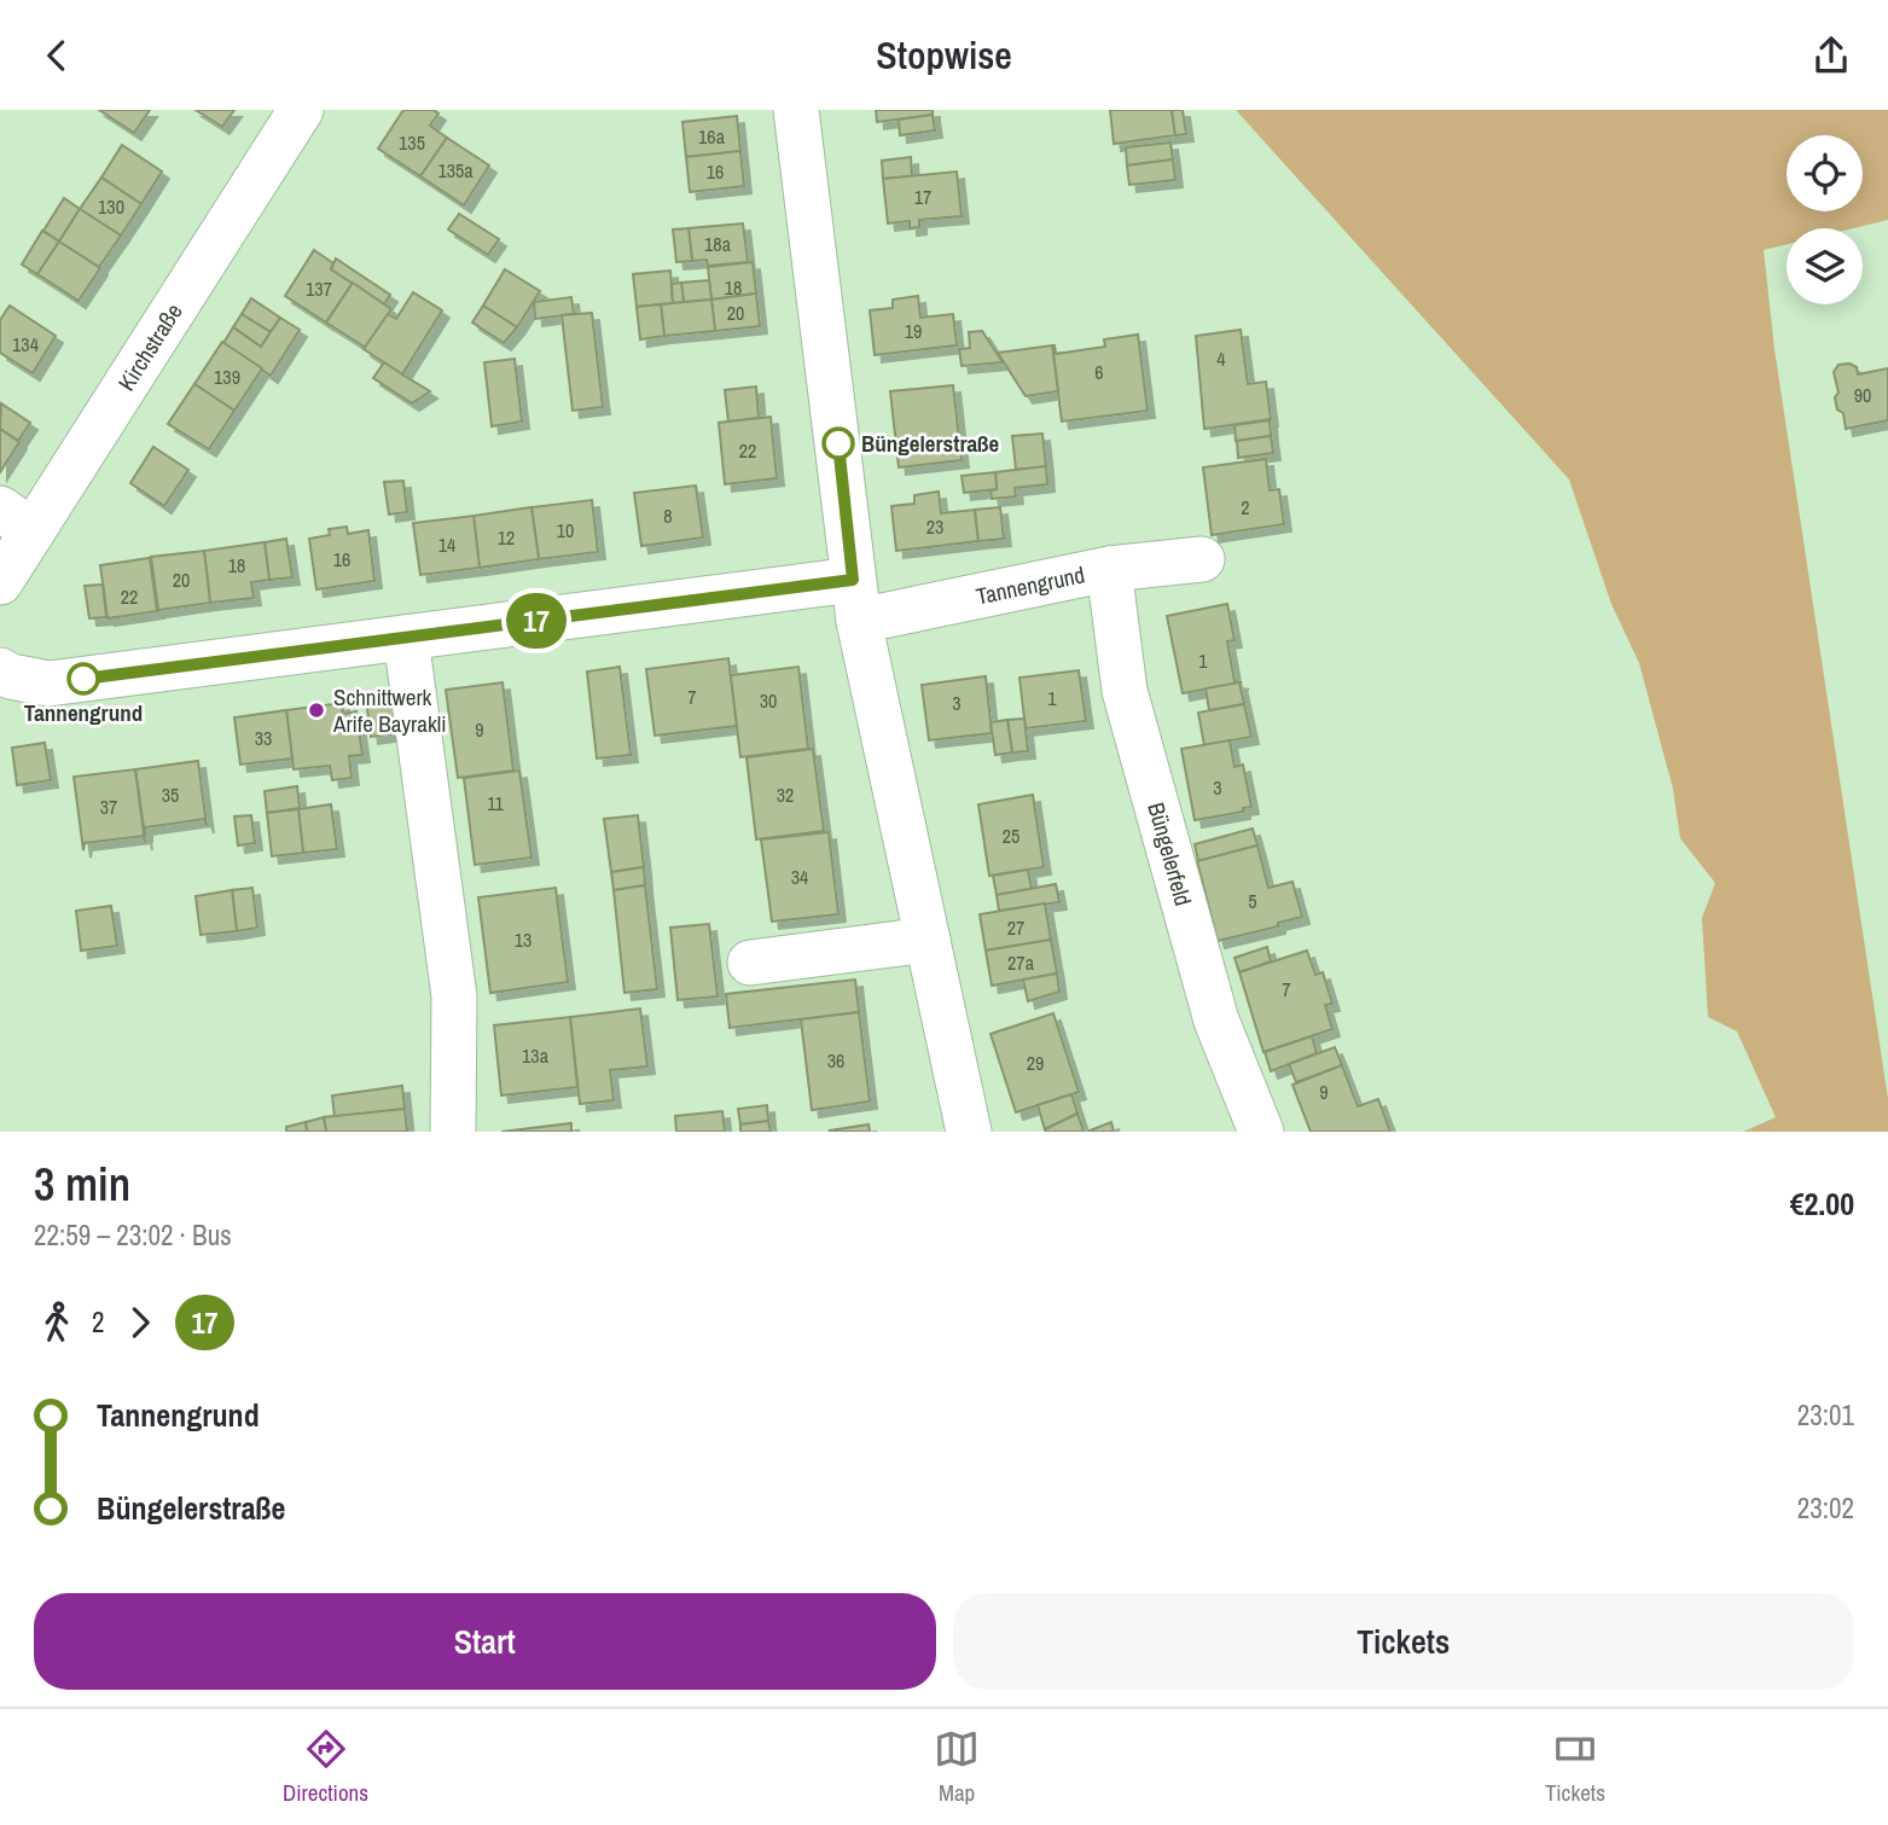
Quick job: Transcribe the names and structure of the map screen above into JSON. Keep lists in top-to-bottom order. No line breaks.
{"streets":{"street":["Kirchstraße","Tannengrund","Büngelerfeld"]},"crossings":[["Tannengrund","Büngelerfeld"]],"places":["Büngelerstraße","Tannengrund","Schnittwerk Arife Bayrakli"],"lines":["bus line 17"],"house_numbers":["16a","135","135a","16","17","130","18a","18","137","20","19","134","4","6","139","90","22","2","8","23","10","12","14","16","18","20","22","1","7","1","30","3","9","33","3","35","32","11","37","25","34","5","27","13","27a","7","13a","36","29","9"],"page":{"header":"Stopwise","on_map":"17","heading":["3 min","22:59 – 23:02 · Bus","€2.00"],"legs":["2","17"],"list":[{"name":"Tannengrund","value":"23:01"},{"name":"Büngelerstraße","value":"23:02"}],"buttons":["Start","Tickets"],"tabs":["Directions","Map","Tickets"]}}
